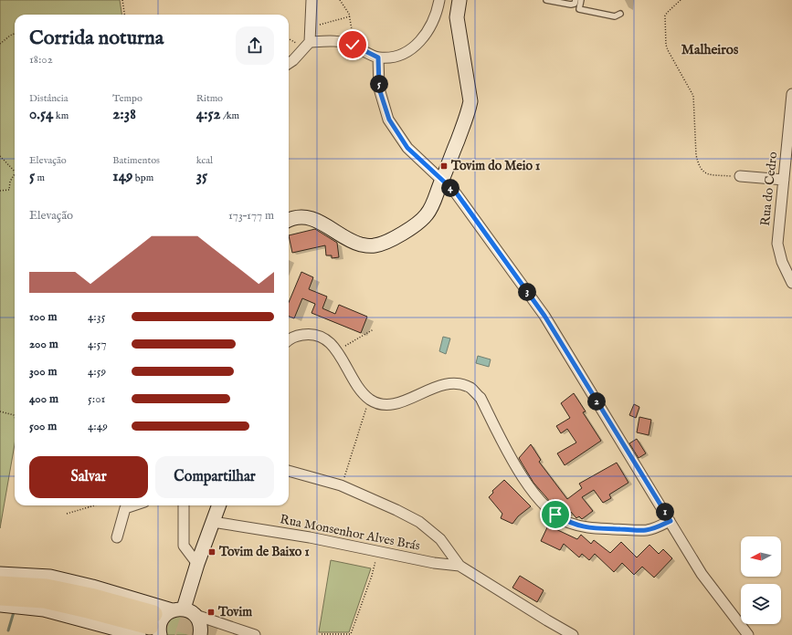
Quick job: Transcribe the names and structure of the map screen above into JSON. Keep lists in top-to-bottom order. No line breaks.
{"streets":{"street":["Rua do Cedro","Rua Monsenhor Alves Brás"]},"districts":["Malheiros"],"places":{"transit":["Tovim do Meio 1","Tovim de Baixo 1","Tovim"]},"north":"left","page":{"heading":["Corrida noturna","18:02"],"pins":["5","4","3","2","1"],"stats":[["Distância","0.54 km"],["Tempo","2:38"],["Ritmo","4:52 /km"],["Elevação","5 m"],["Batimentos","149 bpm"],["kcal","35"]],"chart":["Elevação","173–177 m"],"list":[{"name":"100 m","note":"4:35"},{"name":"200 m","note":"4:57"},{"name":"300 m","note":"4:59"},{"name":"400 m","note":"5:01"},{"name":"500 m","note":"4:49"}],"buttons":["Salvar","Compartilhar"]}}
